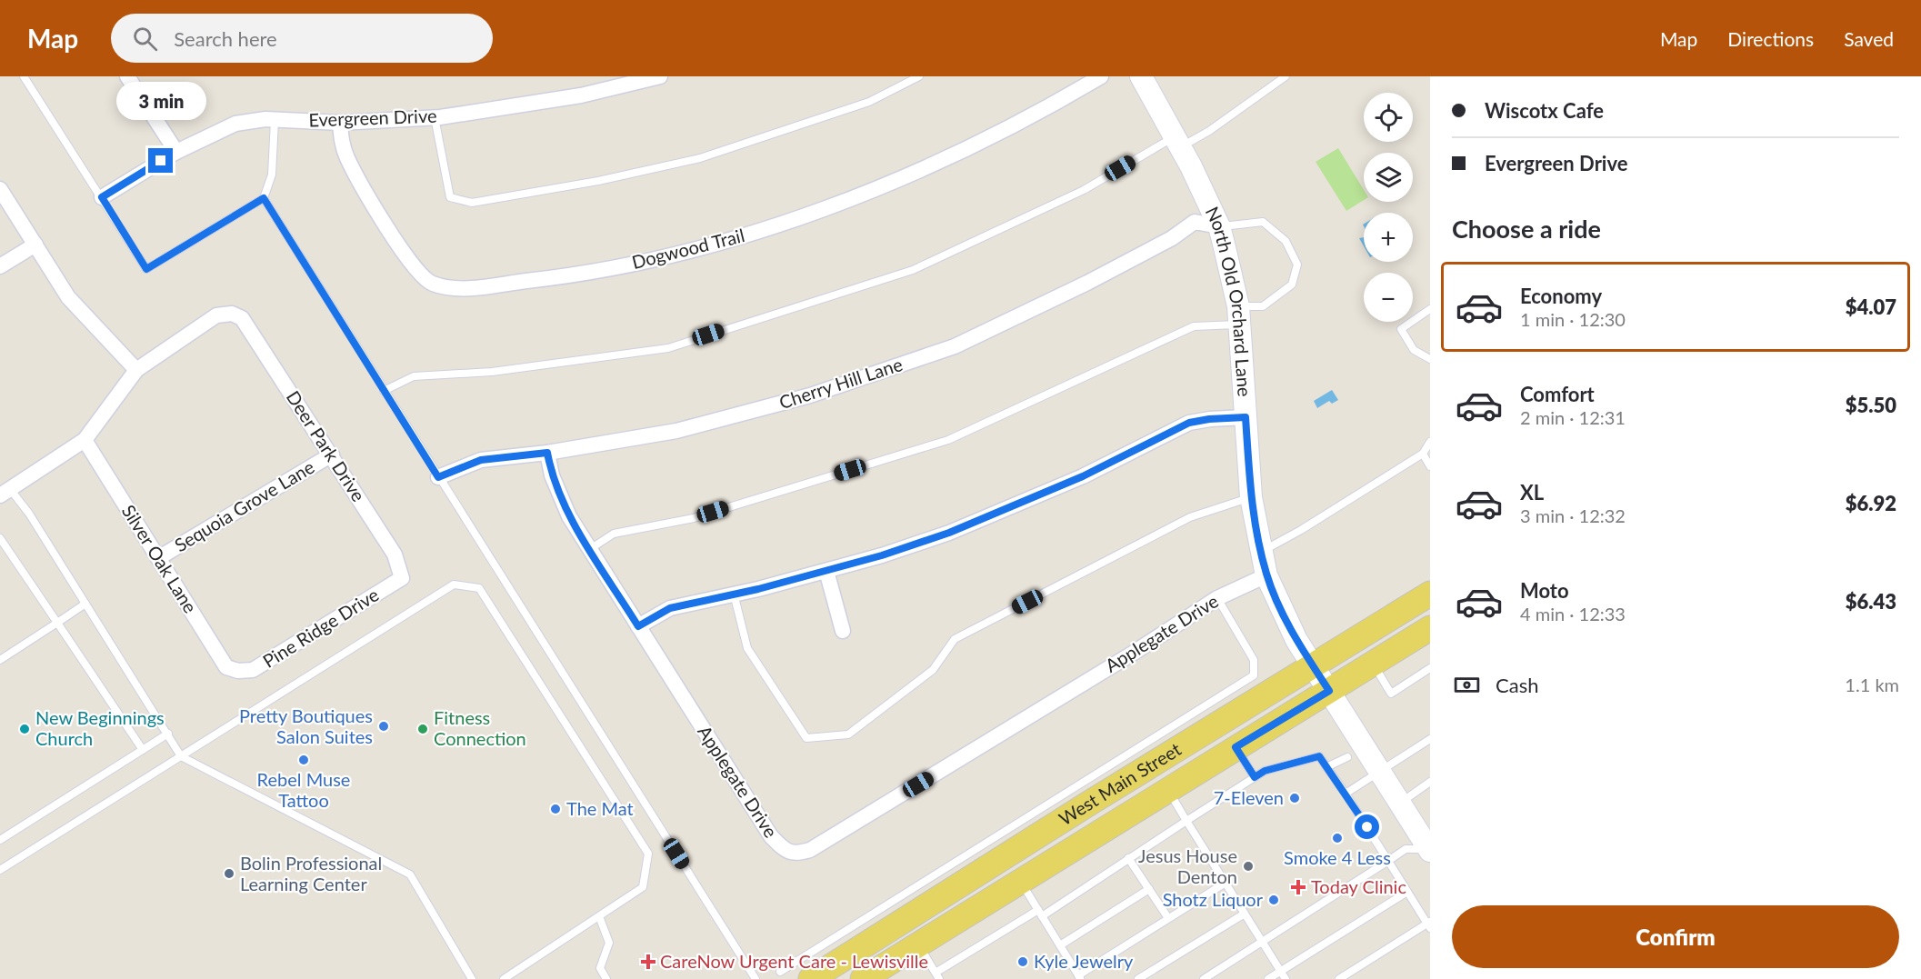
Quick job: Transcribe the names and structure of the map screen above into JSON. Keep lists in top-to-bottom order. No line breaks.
{"streets":{"main road":["West Main Street"],"street":["Evergreen Drive","Dogwood Trail","North Old Orchard Lane","Cherry Hill Lane","Deer Park Drive","Sequoia Grove Lane","Silver Oak Lane","Pine Ridge Drive","Applegate Drive"]},"crossings":[["Evergreen Drive","Dogwood Trail"],["North Old Orchard Lane","Cherry Hill Lane"],["North Old Orchard Lane","Applegate Drive"],["North Old Orchard Lane","West Main Street"],["Cherry Hill Lane","Applegate Drive"],["Deer Park Drive","Sequoia Grove Lane"],["Deer Park Drive","Pine Ridge Drive"],["Sequoia Grove Lane","Silver Oak Lane"],["Silver Oak Lane","Pine Ridge Drive"]],"places":{"other":["Pretty Boutiques Salon Suites","New Beginnings Church","Fitness Connection","Rebel Muse Tattoo","7-Eleven","The Mat","Smoke 4 Less","Jesus House Denton","Bolin Professional Learning Center","Shotz Liquor","Kyle Jewelry"],"health":["Today Clinic","CareNow Urgent Care - Lewisville"]},"page":{"header":"Map","search":"Search here","nav":["Map","Directions","Saved"],"banner":["Wiscotx Cafe","Evergreen Drive"],"bubble":"3 min","map_buttons":["+","−"],"heading":"Choose a ride","list":[{"name":"Economy","note":"1 min · 12:30","value":"$4.07"},{"name":"Comfort","note":"2 min · 12:31","value":"$5.50"},{"name":"XL","note":"3 min · 12:32","value":"$6.92"},{"name":"Moto","note":"4 min · 12:33","value":"$6.43"}],"pay":["Cash","1.1 km"],"buttons":"Confirm"}}
